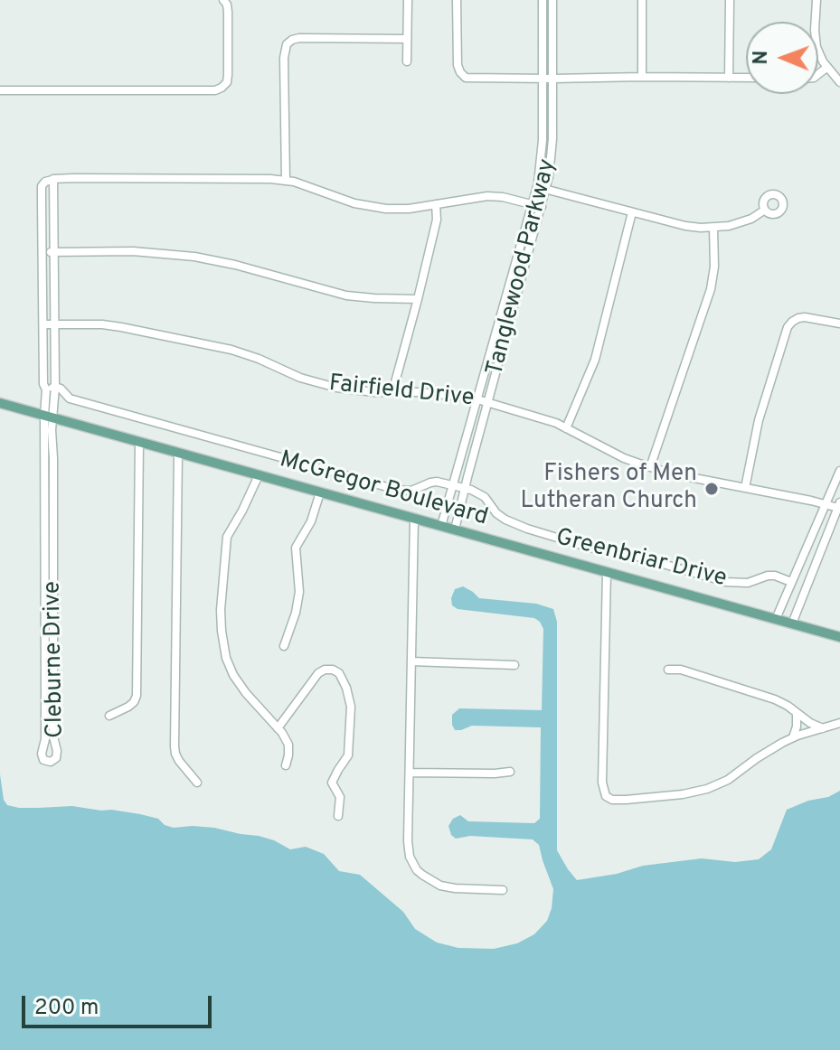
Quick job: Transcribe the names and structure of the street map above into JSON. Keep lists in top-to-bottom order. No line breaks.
{"streets":{"main road":["McGregor Boulevard"],"street":["Tanglewood Parkway","Fairfield Drive","Greenbriar Drive","Cleburne Drive"]},"crossings":[["Tanglewood Parkway","Fairfield Drive"],["Tanglewood Parkway","McGregor Boulevard"],["Tanglewood Parkway","Greenbriar Drive"],["McGregor Boulevard","Cleburne Drive"],["Greenbriar Drive","Cleburne Drive"]],"places":["Fishers of Men Lutheran Church"],"scale_bar":"200 m","north":"left"}
